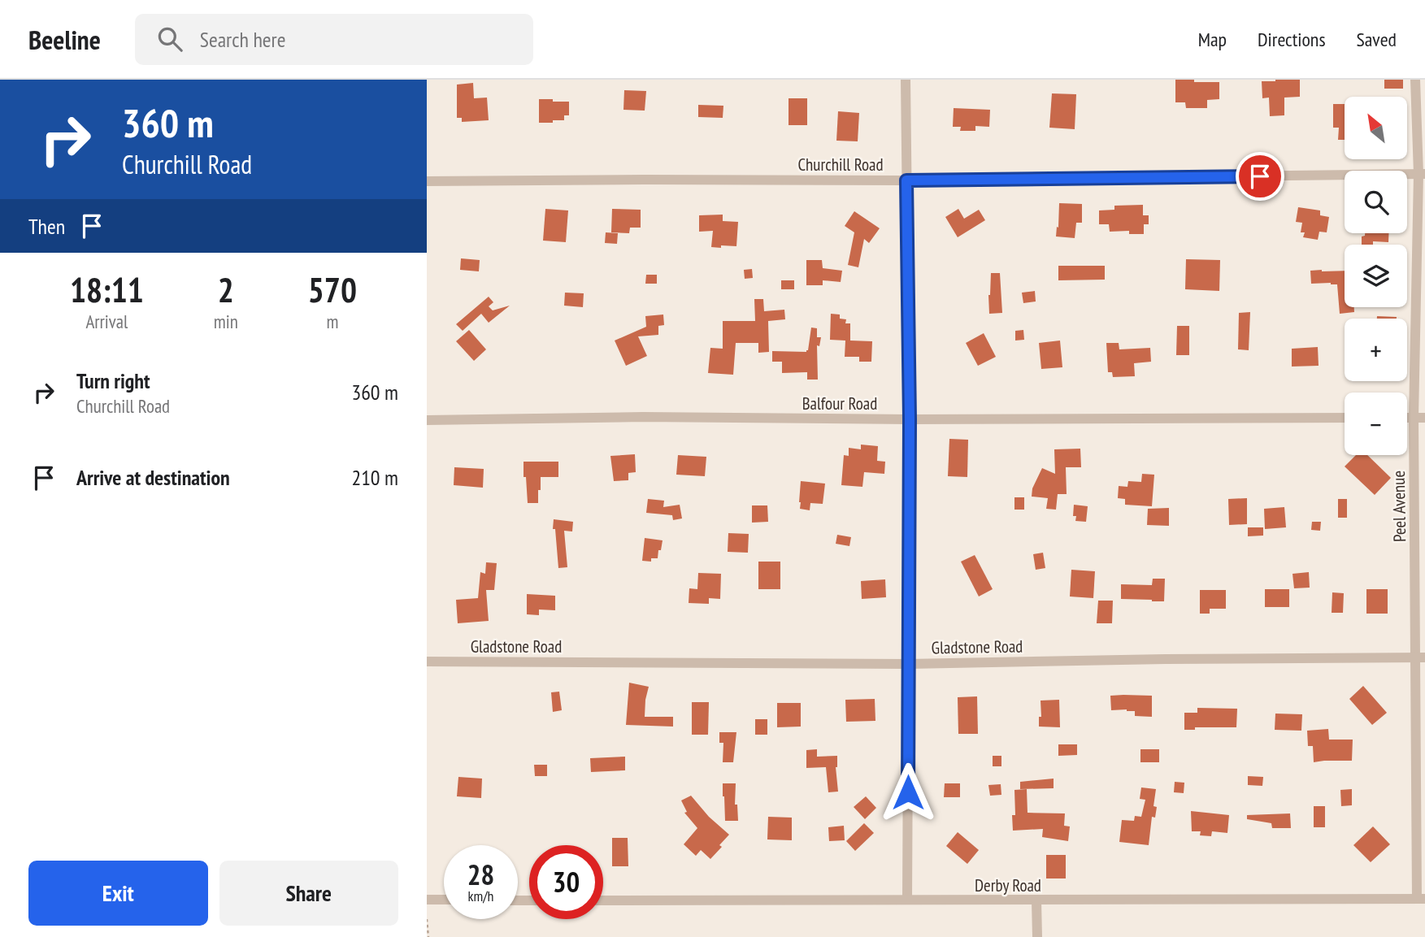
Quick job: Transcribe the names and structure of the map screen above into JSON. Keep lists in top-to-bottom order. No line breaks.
{"streets":{"street":["Churchill Road","Balfour Road","Peel Avenue","Gladstone Road","Derby Road"]},"crossings":[["Churchill Road","Peel Avenue"],["Peel Avenue","Gladstone Road"],["Peel Avenue","Derby Road"]],"north":"top left","page":{"header":"Beeline","search":"Search here","nav":["Map","Directions","Saved"],"turn":["360 m","Churchill Road"],"map_buttons":["+","−"],"then":"Then","eta":["18:11","Arrival","2","min","570","m"],"list":[{"name":"Turn right","note":"Churchill Road","value":"360 m"},{"name":"Arrive at destination","value":"210 m"}],"speed":"28 km/h","limit":"30","buttons":["Exit","Share"]}}
